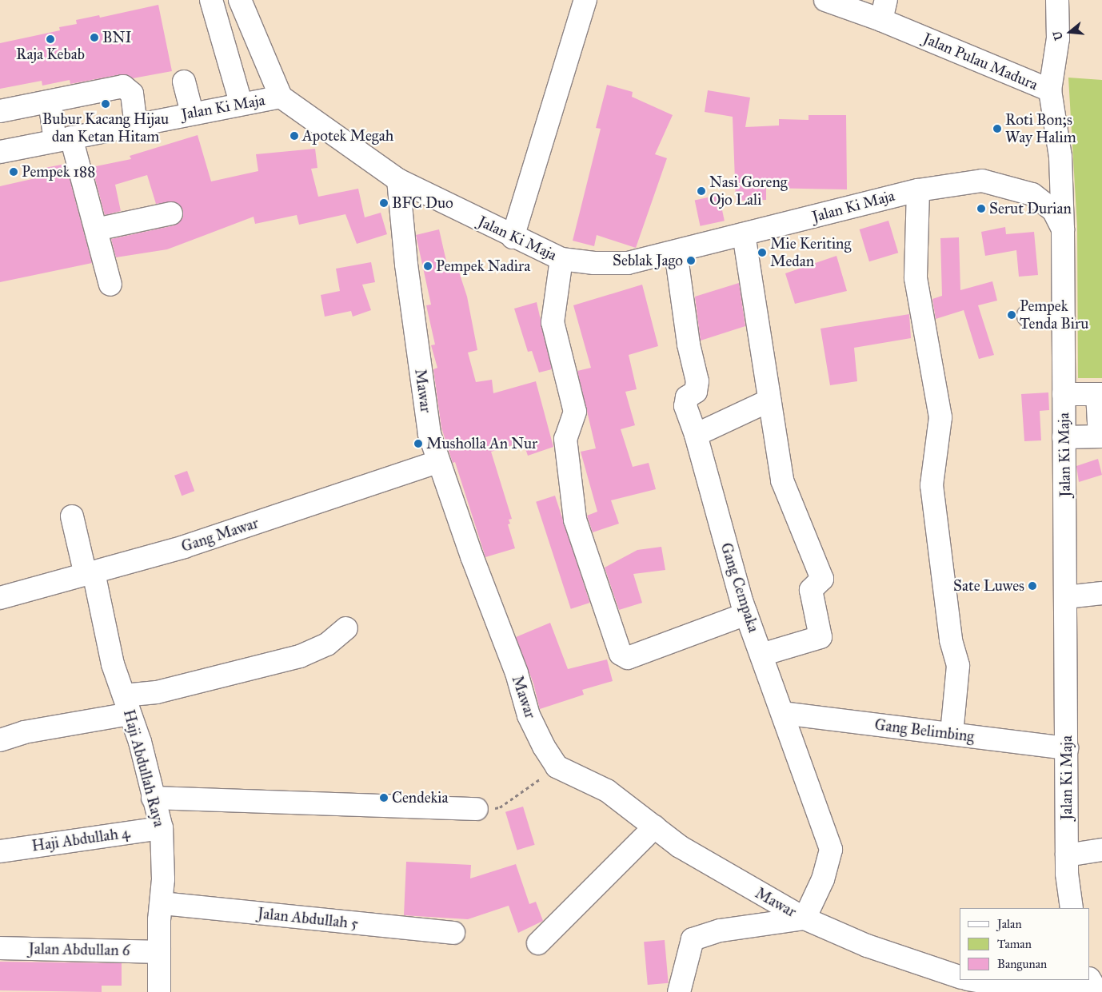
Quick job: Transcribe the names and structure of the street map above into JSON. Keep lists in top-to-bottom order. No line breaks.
{"streets":{"street":["Jalan Pulau Madura","Jalan Ki Maja","Mawar","Gang Mawar","Gang Cempaka","Gang Belimbing","Haji Abdullah Raya","Haji Abdullah 4","Jalan Abdullah 5","Jalan Abdullan 6"]},"crossings":[["Jalan Pulau Madura","Jalan Ki Maja"],["Jalan Ki Maja","Mawar"],["Jalan Ki Maja","Gang Cempaka"],["Jalan Ki Maja","Gang Belimbing"],["Mawar","Gang Mawar"],["Mawar","Gang Cempaka"],["Gang Mawar","Haji Abdullah Raya"],["Gang Cempaka","Gang Belimbing"],["Haji Abdullah Raya","Haji Abdullah 4"],["Haji Abdullah Raya","Jalan Abdullah 5"],["Haji Abdullah Raya","Jalan Abdullan 6"]],"places":["BNI","Raja Kebab","Bubur Kacang Hijau dan Ketan Hitam","Roti Bon;s Way Halim","Apotek Megah","Pempek 188","Nasi Goreng Ojo Lali","BFC Duo","Serut Durian","Mie Keriting Medan","Seblak Jago","Pempek Nadira","Pempek Tenda Biru","Musholla An Nur","Sate Luwes","Cendekia"],"legend":["Jalan","Taman","Bangunan"],"north":"left"}
